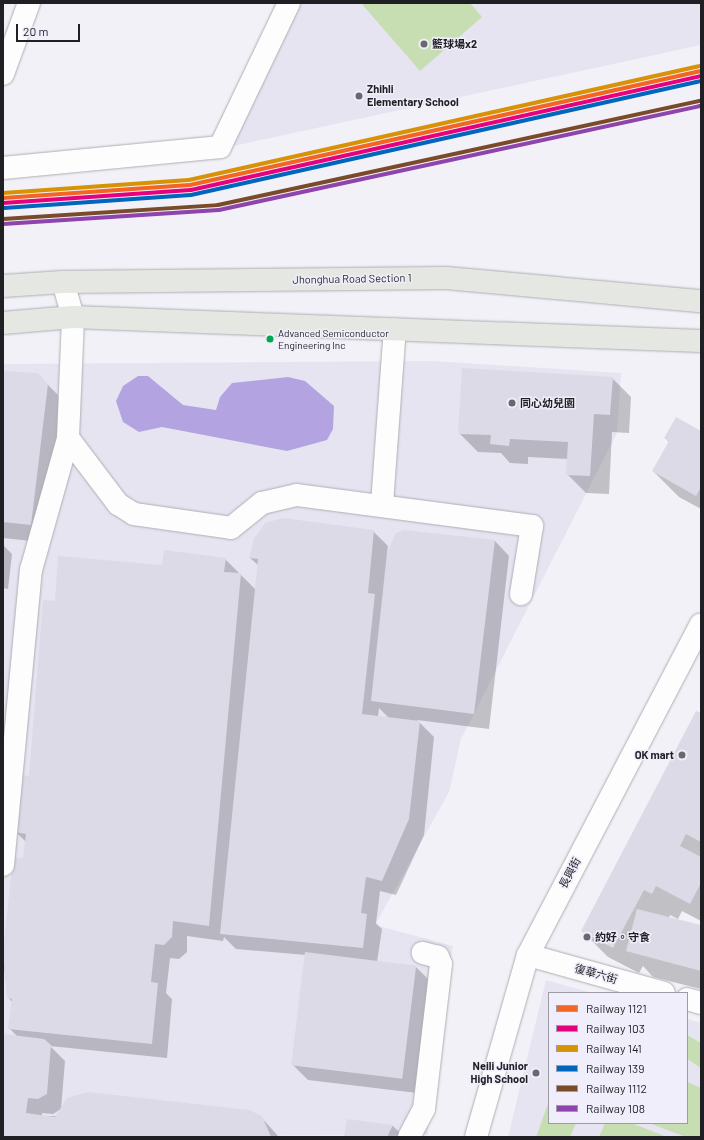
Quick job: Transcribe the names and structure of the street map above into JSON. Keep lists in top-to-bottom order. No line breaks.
{"streets":{"main road":["Jhonghua Road Section 1"],"street":["長興街","復華六街"]},"crossings":[["長興街","復華六街"]],"places":["籃球場x2","Zhihli Elementary School","Advanced Semiconductor Engineering Inc","同心幼兒園","OK mart","約好。守食","Neili Junior High School"],"lines":["rail line 141","rail line 1121","rail line 103","rail line 139","rail line 1112","rail line 108"],"legend":["Railway 1121","Railway 103","Railway 141","Railway 139","Railway 1112","Railway 108"],"scale_bar":"20 m"}
